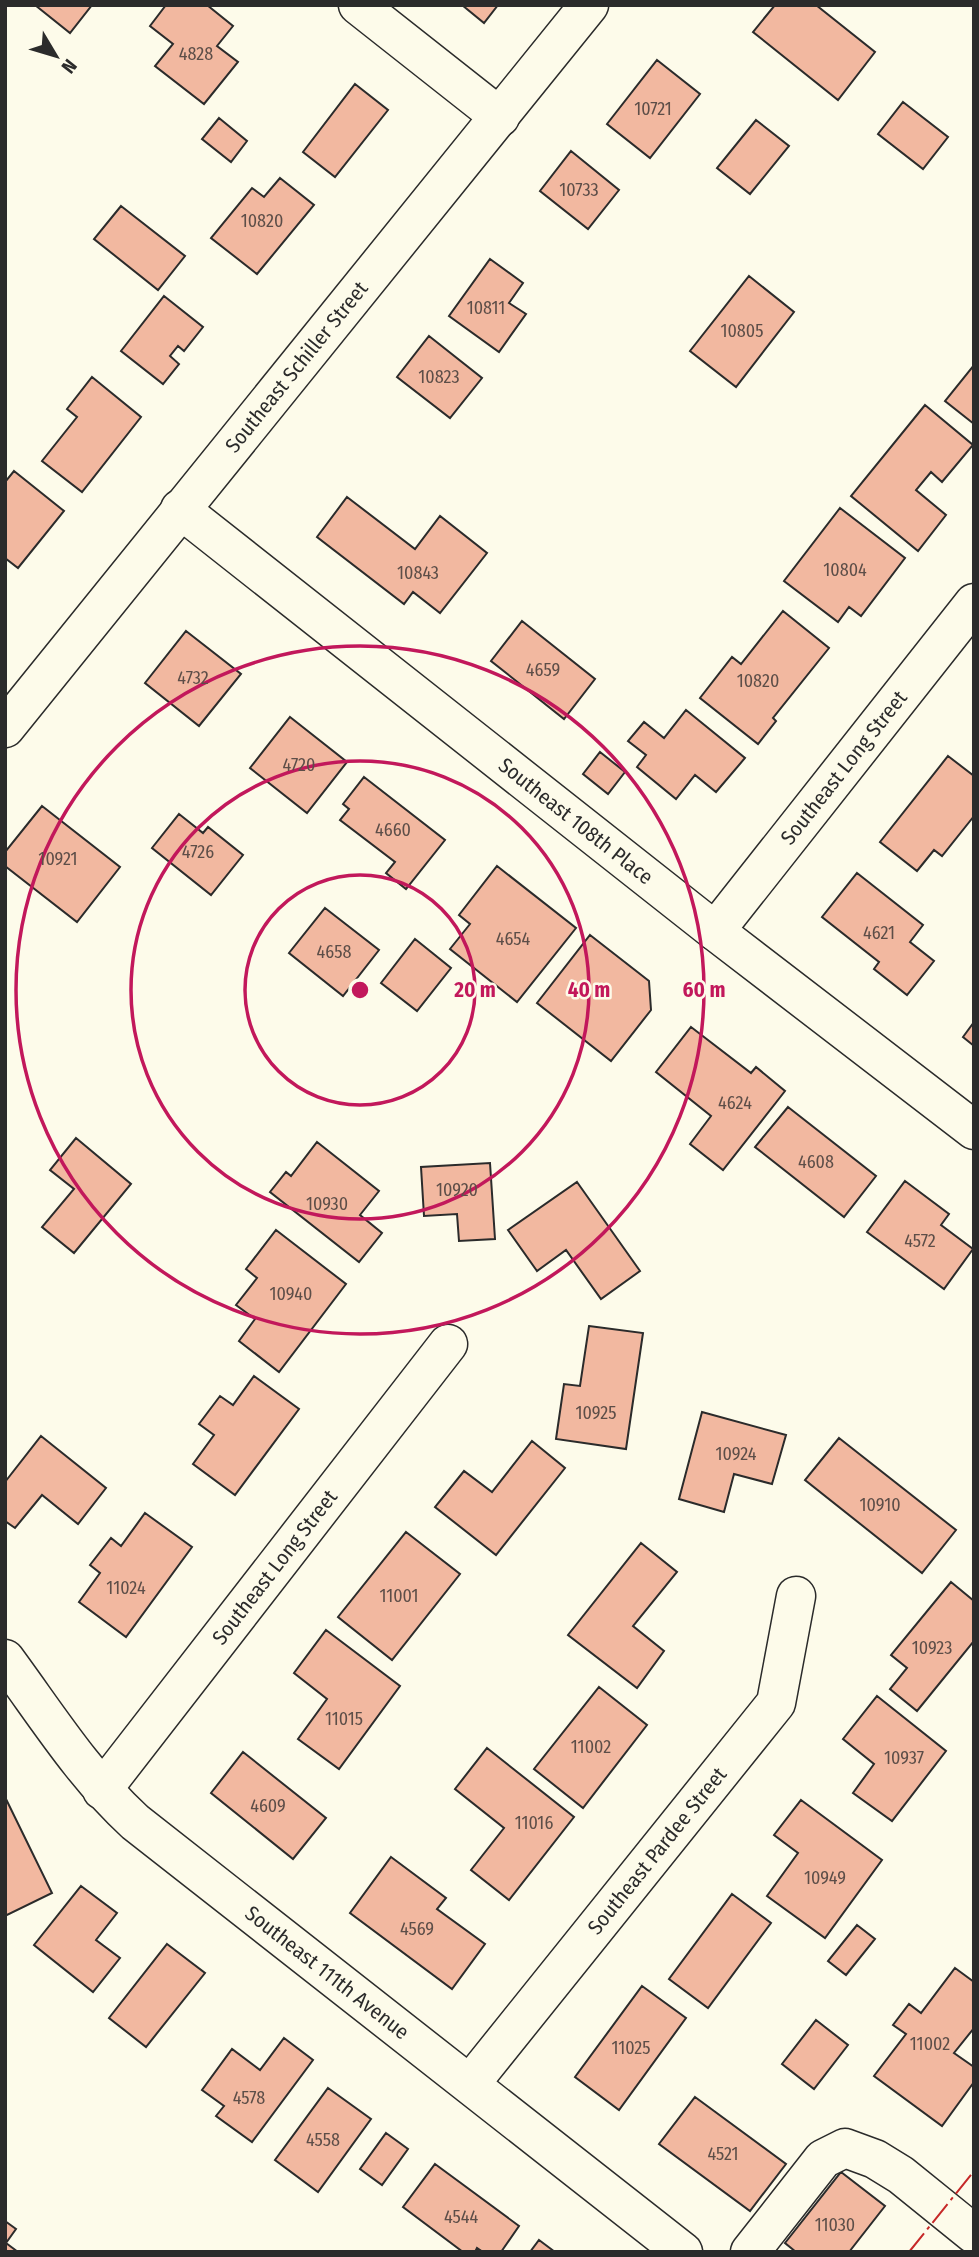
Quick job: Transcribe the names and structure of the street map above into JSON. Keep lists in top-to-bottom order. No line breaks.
{"streets":{"street":["Southeast Schiller Street","Southeast Long Street","Southeast 108th Place","Southeast Pardee Street","Southeast 111th Avenue"]},"crossings":[["Southeast Schiller Street","Southeast 108th Place"],["Southeast Long Street","Southeast 108th Place"],["Southeast Long Street","Southeast 111th Avenue"],["Southeast Pardee Street","Southeast 111th Avenue"]],"house_numbers":["4828","10721","10733","10820","10811","10805","10823","10804","10843","4659","4732","10820","4720","4660","4726","10921","4621","4654","4658","4624","4608","10920","10930","4572","10940","10925","10924","10910","11024","11001","10923","11015","11002","10937","4609","11016","10949","4569","11002","11025","4578","4558","4521","4544","11030"],"north":"bottom right","rings":["20 m","40 m","60 m"]}
